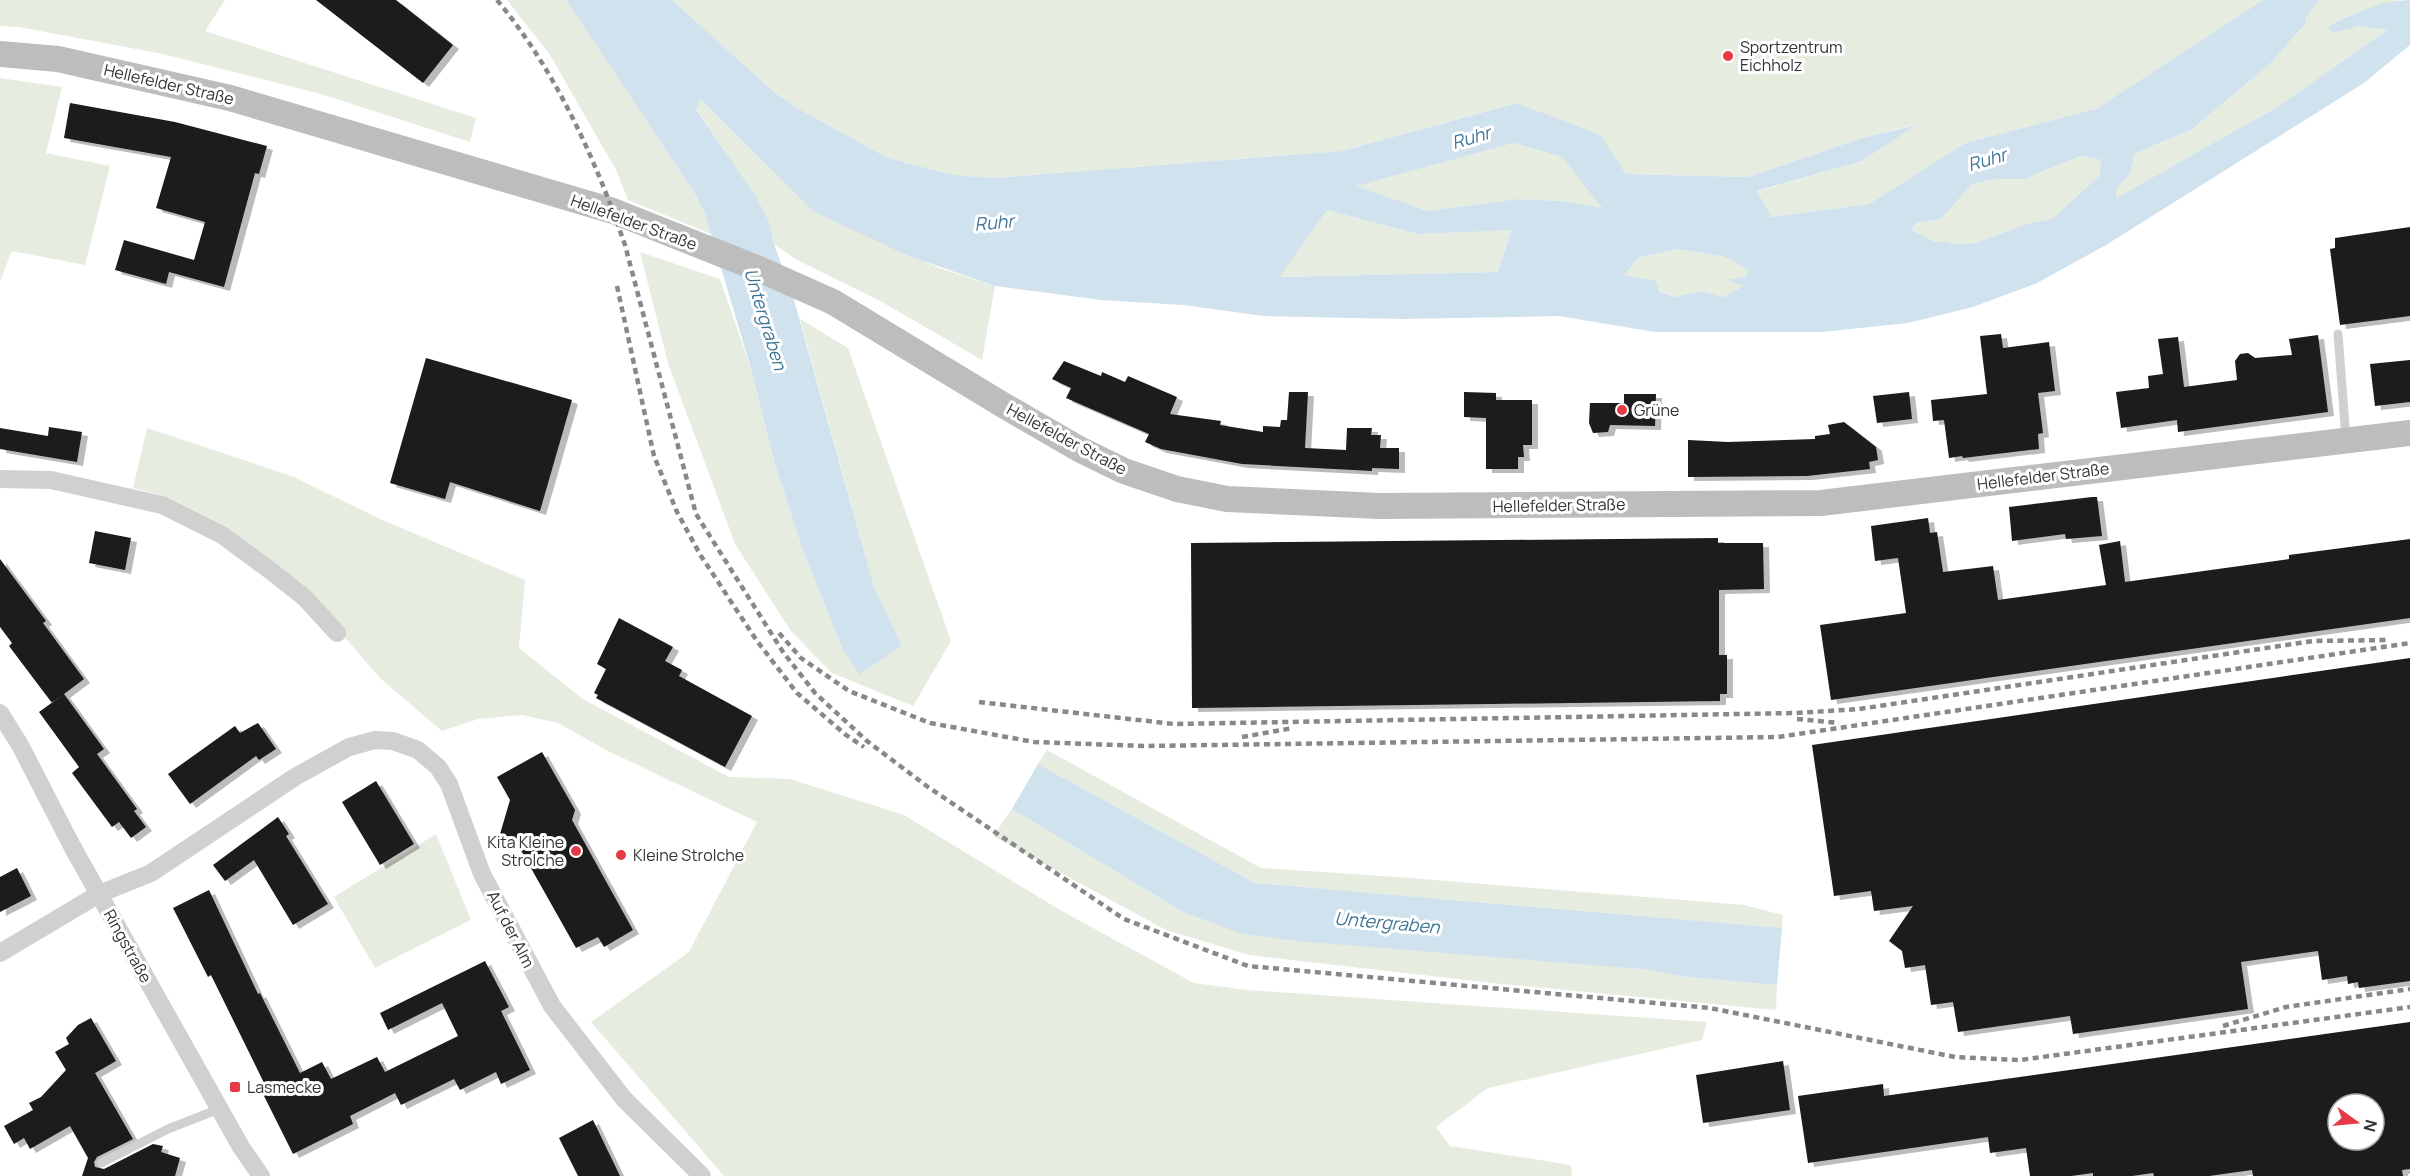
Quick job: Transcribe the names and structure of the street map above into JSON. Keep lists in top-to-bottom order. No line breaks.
{"streets":{"street":["Hellefelder Straße","Auf der Alm","Ringstraße"]},"crossings":[["Auf der Alm","Ringstraße"]],"water":["Ruhr","Untergraben"],"places":{"other":["Sportzentrum Eichholz","Grüne","Kita Kleine Strolche","Kleine Strolche"],"transit":["Lasmecke"]},"north":"right"}
